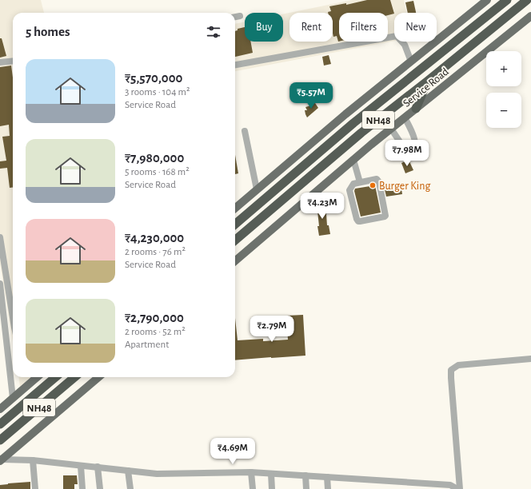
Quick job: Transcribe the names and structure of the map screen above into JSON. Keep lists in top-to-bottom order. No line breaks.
{"streets":{"highway":["NH48"],"main road":["Service Road"]},"places":["Burger King"],"page":{"chip":["Buy","Rent","Filters","New"],"heading":"5 homes","map_buttons":["+","−"],"list":[{"name":"₹5,570,000","note":"3 rooms · 104 m² · Service Road"},{"name":"₹7,980,000","note":"5 rooms · 168 m² · Service Road"},{"name":"₹4,230,000","note":"2 rooms · 76 m² · Service Road"},{"name":"₹2,790,000","note":"2 rooms · 52 m² · Apartment"}],"price":["₹5.57M","₹7.98M","₹4.23M","₹2.79M","₹4.69M"]}}
